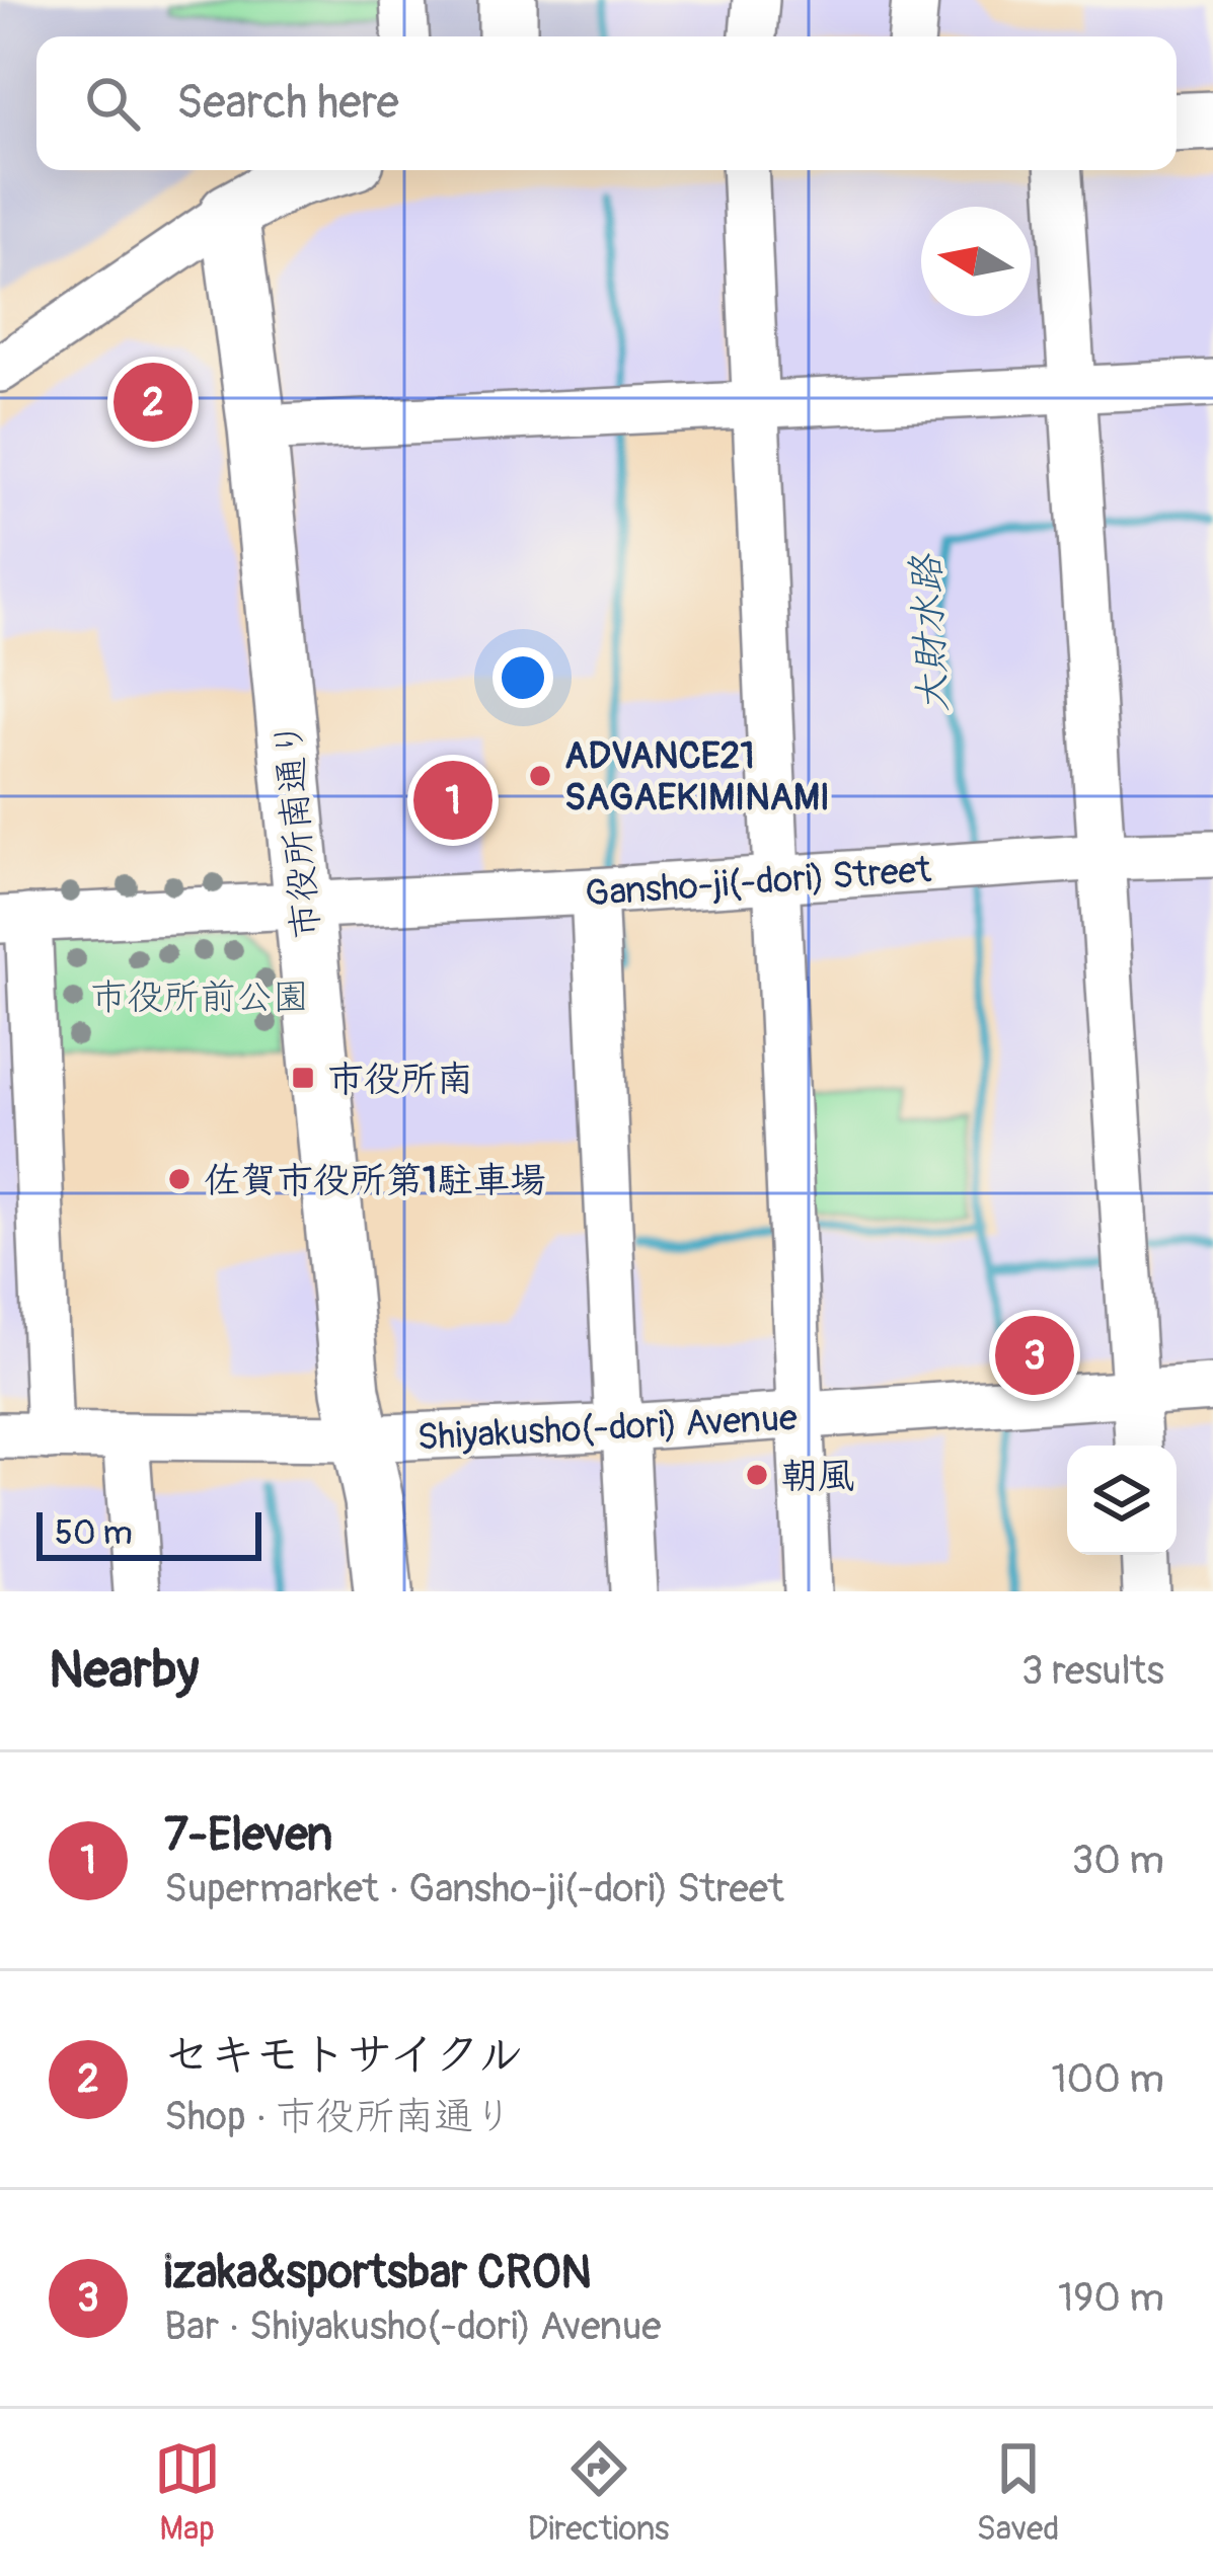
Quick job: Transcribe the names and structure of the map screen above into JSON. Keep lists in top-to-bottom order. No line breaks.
{"streets":{"main road":["市役所南通り"],"street":["Gansho-ji(-dori) Street","Shiyakusho(-dori) Avenue"]},"crossings":[["市役所南通り","Gansho-ji(-dori) Street"],["市役所南通り","Shiyakusho(-dori) Avenue"]],"water":["大財水路"],"parks":["市役所前公園"],"places":{"other":["ADVANCE21 SAGAEKIMINAMI","佐賀市役所第1駐車場","朝風"],"transit":["市役所南"]},"scale_bar":"50 m","north":"left","page":{"search":"Search here","pins":["2","1","3"],"scale":"50 m","heading":["Nearby","3 results"],"list":[{"mark":"1","name":"7-Eleven","note":"Supermarket · Gansho-ji(-dori) Street","value":"30 m"},{"mark":"2","name":"セキモトサイクル","note":"Shop · 市役所南通り","value":"100 m"},{"mark":"3","name":"izaka&sportsbar CRON","note":"Bar · Shiyakusho(-dori) Avenue","value":"190 m"}],"nav":["Map","Directions","Saved"]}}
